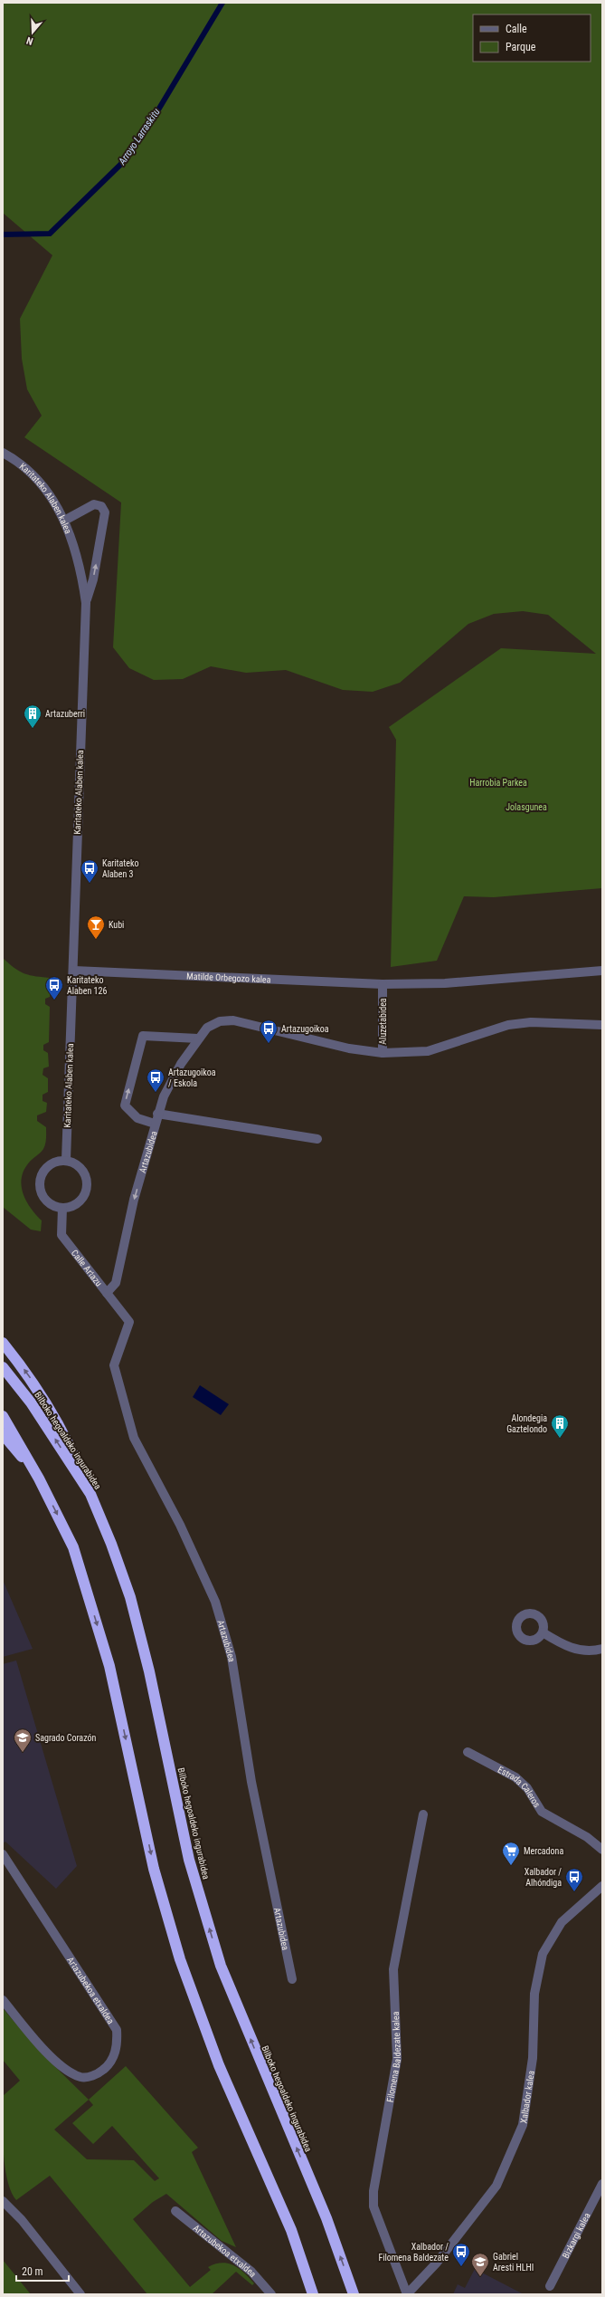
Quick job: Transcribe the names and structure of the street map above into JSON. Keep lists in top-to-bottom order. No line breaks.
{"streets":{"highway":["Bilboko hegoaldeko ingurabidea"],"street":["Karitateko Alaben kalea","Matilde Orbegozo kalea","Aluzetabidea","Artazubidea","Calle Artazu","Estrada Caleros","Artazubekoa etxaldea","Filomena Baldezate kalea","Xalbador kalea","Bizkargi kalea"]},"crossings":[["Karitateko Alaben kalea","Matilde Orbegozo kalea"],["Karitateko Alaben kalea","Calle Artazu"],["Matilde Orbegozo kalea","Aluzetabidea"],["Artazubidea","Calle Artazu"],["Filomena Baldezate kalea","Xalbador kalea"]],"water":["Arroyo Larraskitu"],"parks":["Harrobia Parkea","Jolasgunea"],"places":{"building":["Artazuberri","Alondegia Gaztelondo"],"bus stop":["Karitateko Alaben 3","Karitateko Alaben 126","Artazugoikoa","Artazugoikoa / Eskola","Xalbador / Alhóndiga","Xalbador / Filomena Baldezate"],"bar":["Kubi"],"school or university":["Sagrado Corazón","Gabriel Aresti HLHI"],"supermarket":["Mercadona"]},"legend":["Calle","Parque"],"scale_bar":"20 m","north":"bottom"}
